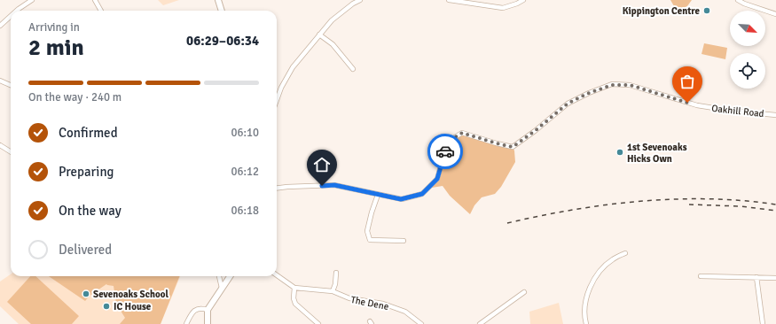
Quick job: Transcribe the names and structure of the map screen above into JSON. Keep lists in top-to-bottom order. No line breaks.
{"streets":{"street":["Oakhill Road","The Dene"]},"places":["Kippington Centre","1st Sevenoaks Hicks Own","Sevenoaks School","IC House"],"north":"bottom right","page":{"heading":["2 min","Arriving in","06:29–06:34"],"bar":"On the way · 240 m","list":[["Confirmed","06:10"],["Preparing","06:12"],["On the way","06:18"],"Delivered"]}}
